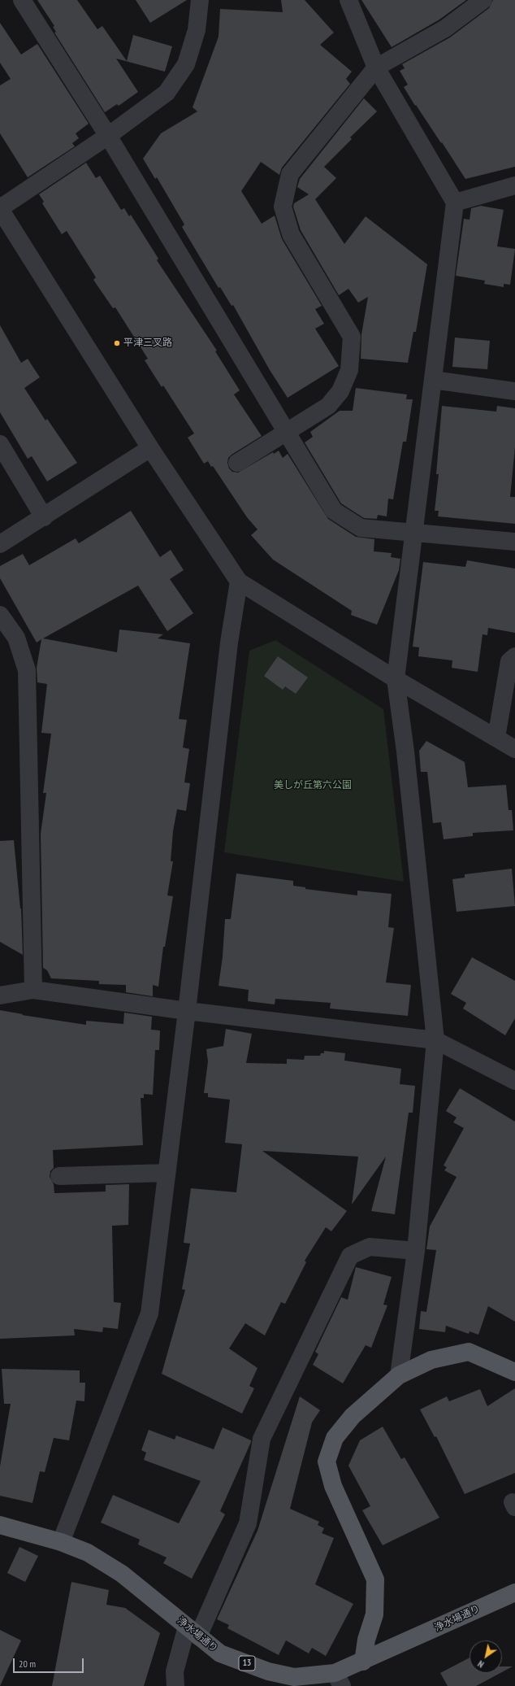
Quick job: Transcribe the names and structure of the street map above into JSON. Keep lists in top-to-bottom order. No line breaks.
{"streets":{"main road":["浄水場通り","13"]},"parks":["美しが丘第六公園"],"places":["平津三叉路"],"scale_bar":"20 m","north":"bottom left"}
